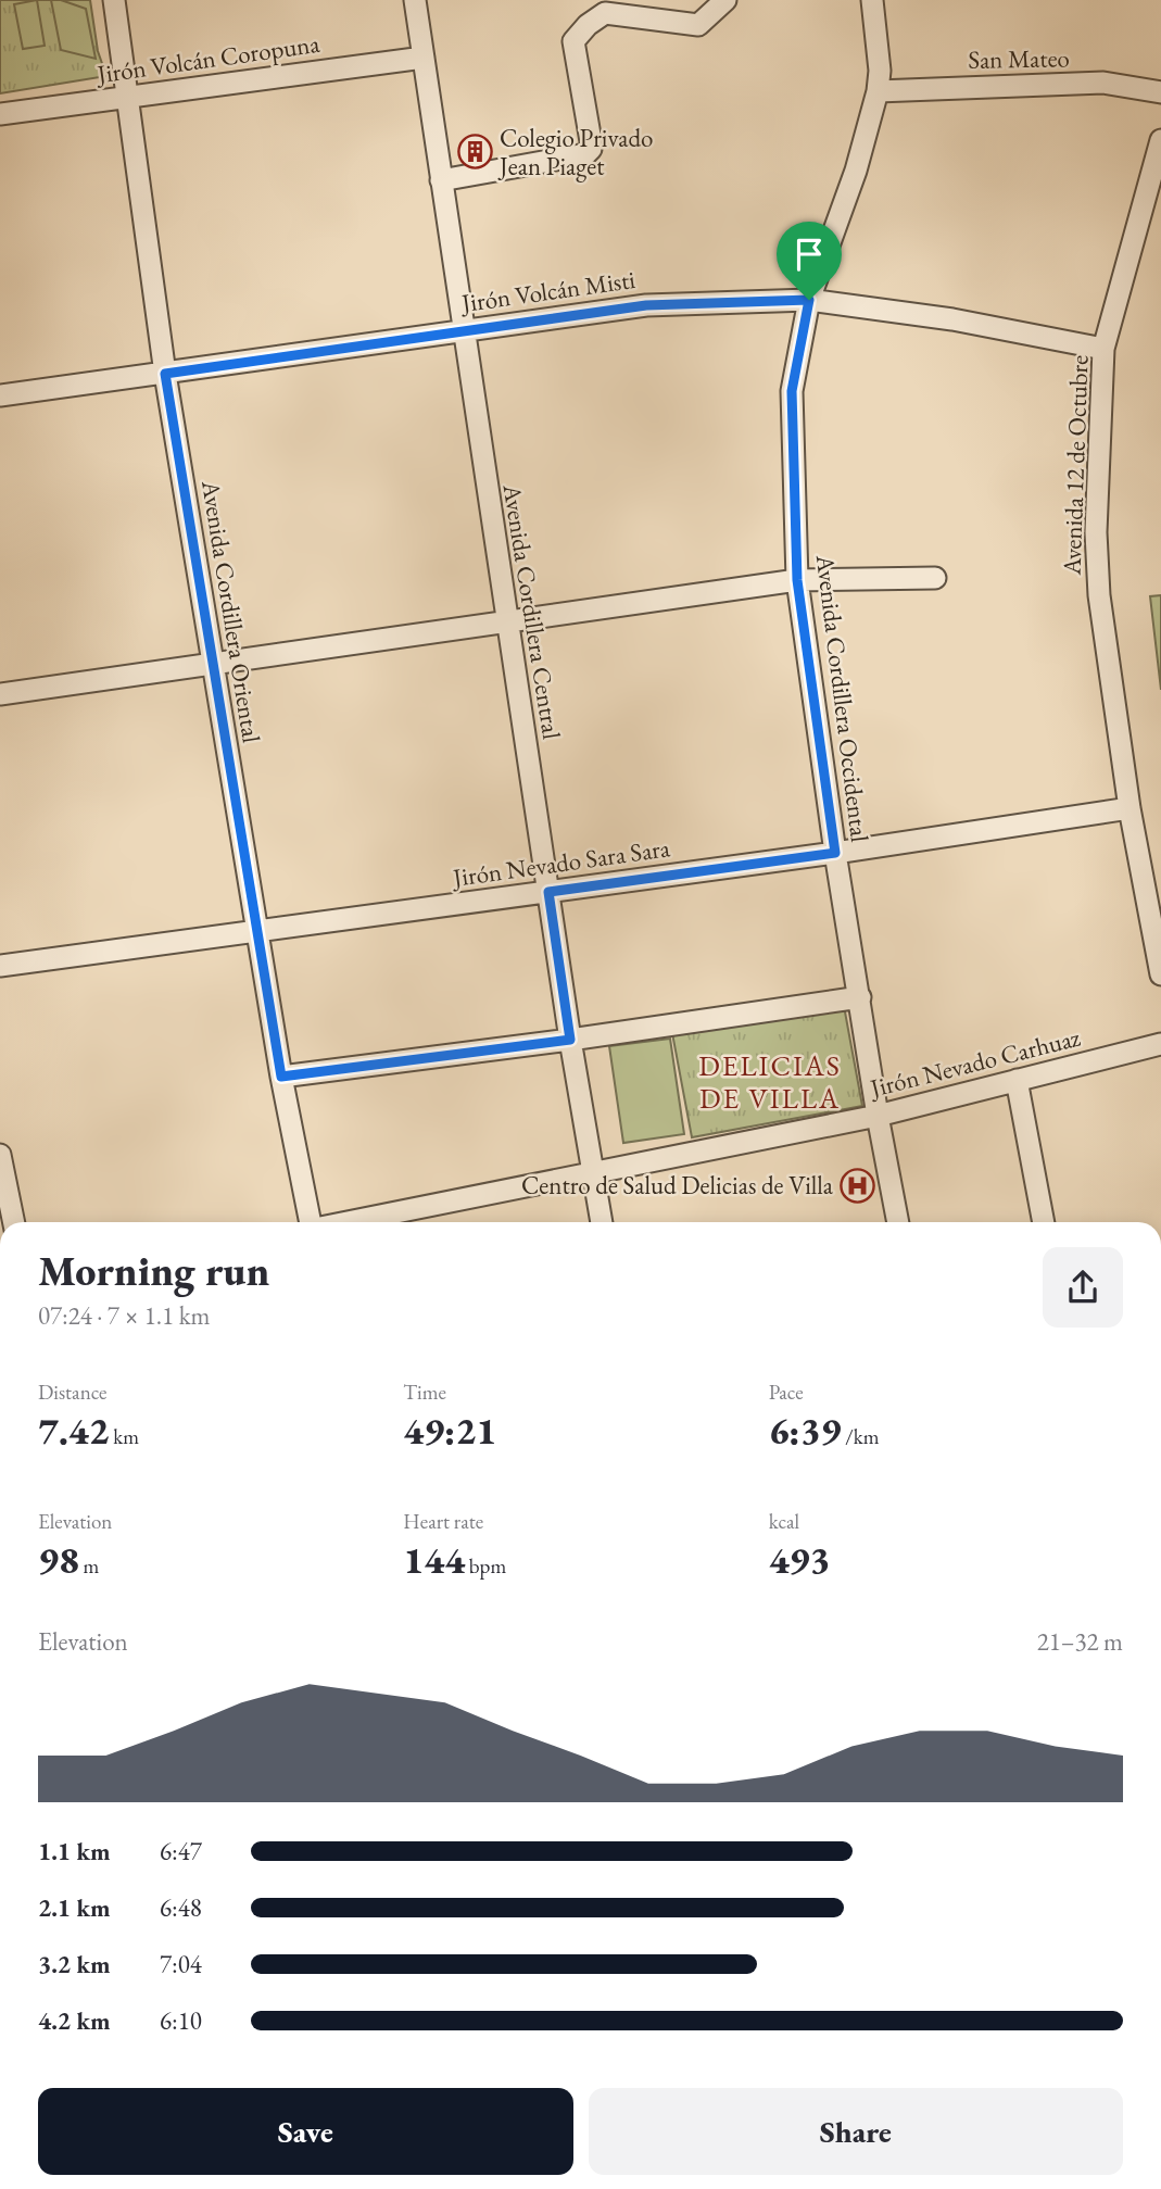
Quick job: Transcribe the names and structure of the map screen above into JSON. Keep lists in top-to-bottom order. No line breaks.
{"streets":{"street":["Jirón Volcán Coropuna","San Mateo","Jirón Volcán Misti","Avenida 12 de Octubre","Avenida Cordillera Oriental","Avenida Cordillera Central","Avenida Cordillera Occidental","Jirón Nevado Sara Sara","Jirón Nevado Carhuaz"]},"crossings":[["Jirón Volcán Coropuna","Avenida Cordillera Oriental"],["Jirón Volcán Coropuna","Avenida Cordillera Central"],["San Mateo","Avenida Cordillera Occidental"],["Jirón Volcán Misti","Avenida 12 de Octubre"],["Jirón Volcán Misti","Avenida Cordillera Oriental"],["Jirón Volcán Misti","Avenida Cordillera Central"],["Jirón Volcán Misti","Avenida Cordillera Occidental"],["Avenida 12 de Octubre","Jirón Nevado Sara Sara"],["Avenida Cordillera Oriental","Jirón Nevado Sara Sara"],["Avenida Cordillera Central","Jirón Nevado Sara Sara"],["Avenida Cordillera Central","Jirón Nevado Carhuaz"],["Avenida Cordillera Occidental","Jirón Nevado Sara Sara"],["Avenida Cordillera Occidental","Jirón Nevado Carhuaz"]],"districts":["DELICIAS DE VILLA"],"places":{"building":["Colegio Privado Jean Piaget"],"hospital":["Centro de Salud Delicias de Villa"]},"page":{"heading":["Morning run","07:24 · 7 × 1.1 km"],"stats":[["Distance","7.42 km"],["Time","49:21"],["Pace","6:39 /km"],["Elevation","98 m"],["Heart rate","144 bpm"],["kcal","493"]],"chart":["Elevation","21–32 m"],"list":[{"name":"1.1 km","note":"6:47"},{"name":"2.1 km","note":"6:48"},{"name":"3.2 km","note":"7:04"},{"name":"4.2 km","note":"6:10"}],"buttons":["Save","Share"]}}
